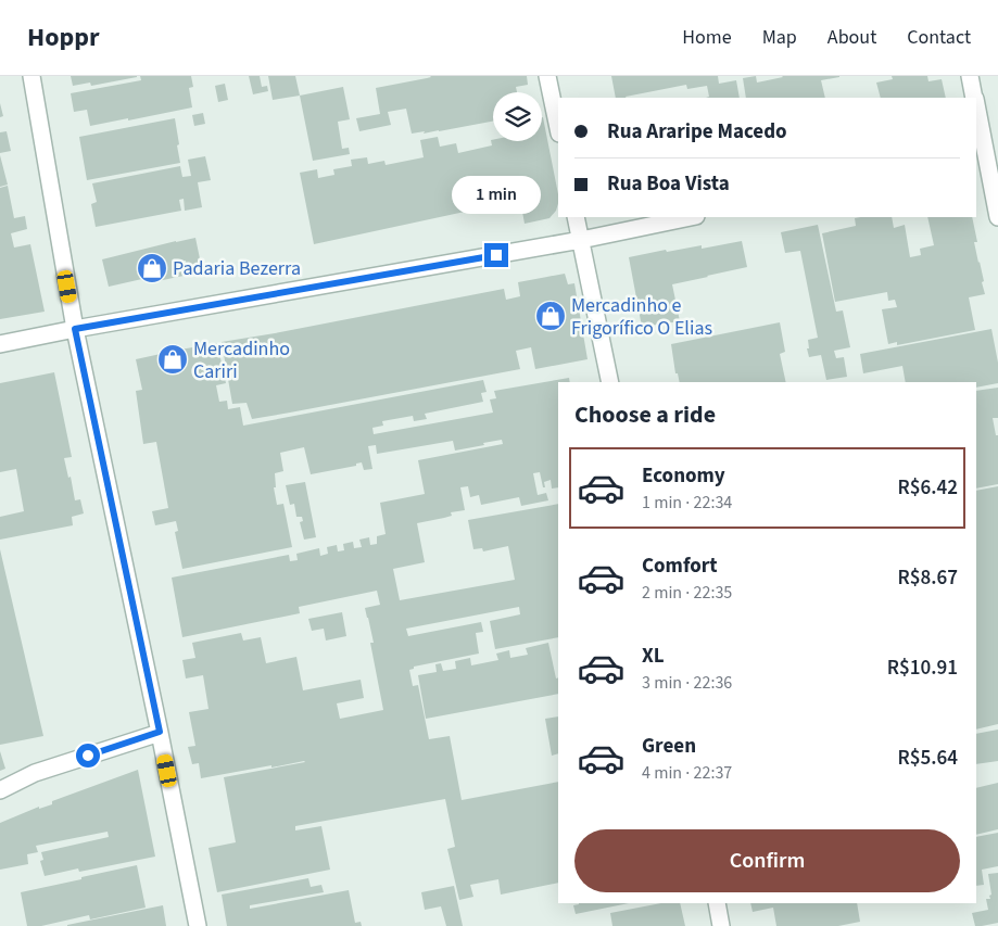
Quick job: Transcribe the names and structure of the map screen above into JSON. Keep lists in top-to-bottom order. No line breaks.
{"places":{"shop":["Padaria Bezerra","Mercadinho e Frigorífico O Elias","Mercadinho Cariri"]},"page":{"header":"Hoppr","nav":["Home","Map","About","Contact"],"banner":["Rua Araripe Macedo","Rua Boa Vista"],"bubble":"1 min","heading":"Choose a ride","list":[{"name":"Economy","note":"1 min · 22:34","value":"R$6.42"},{"name":"Comfort","note":"2 min · 22:35","value":"R$8.67"},{"name":"XL","note":"3 min · 22:36","value":"R$10.91"},{"name":"Green","note":"4 min · 22:37","value":"R$5.64"}],"buttons":"Confirm"}}
